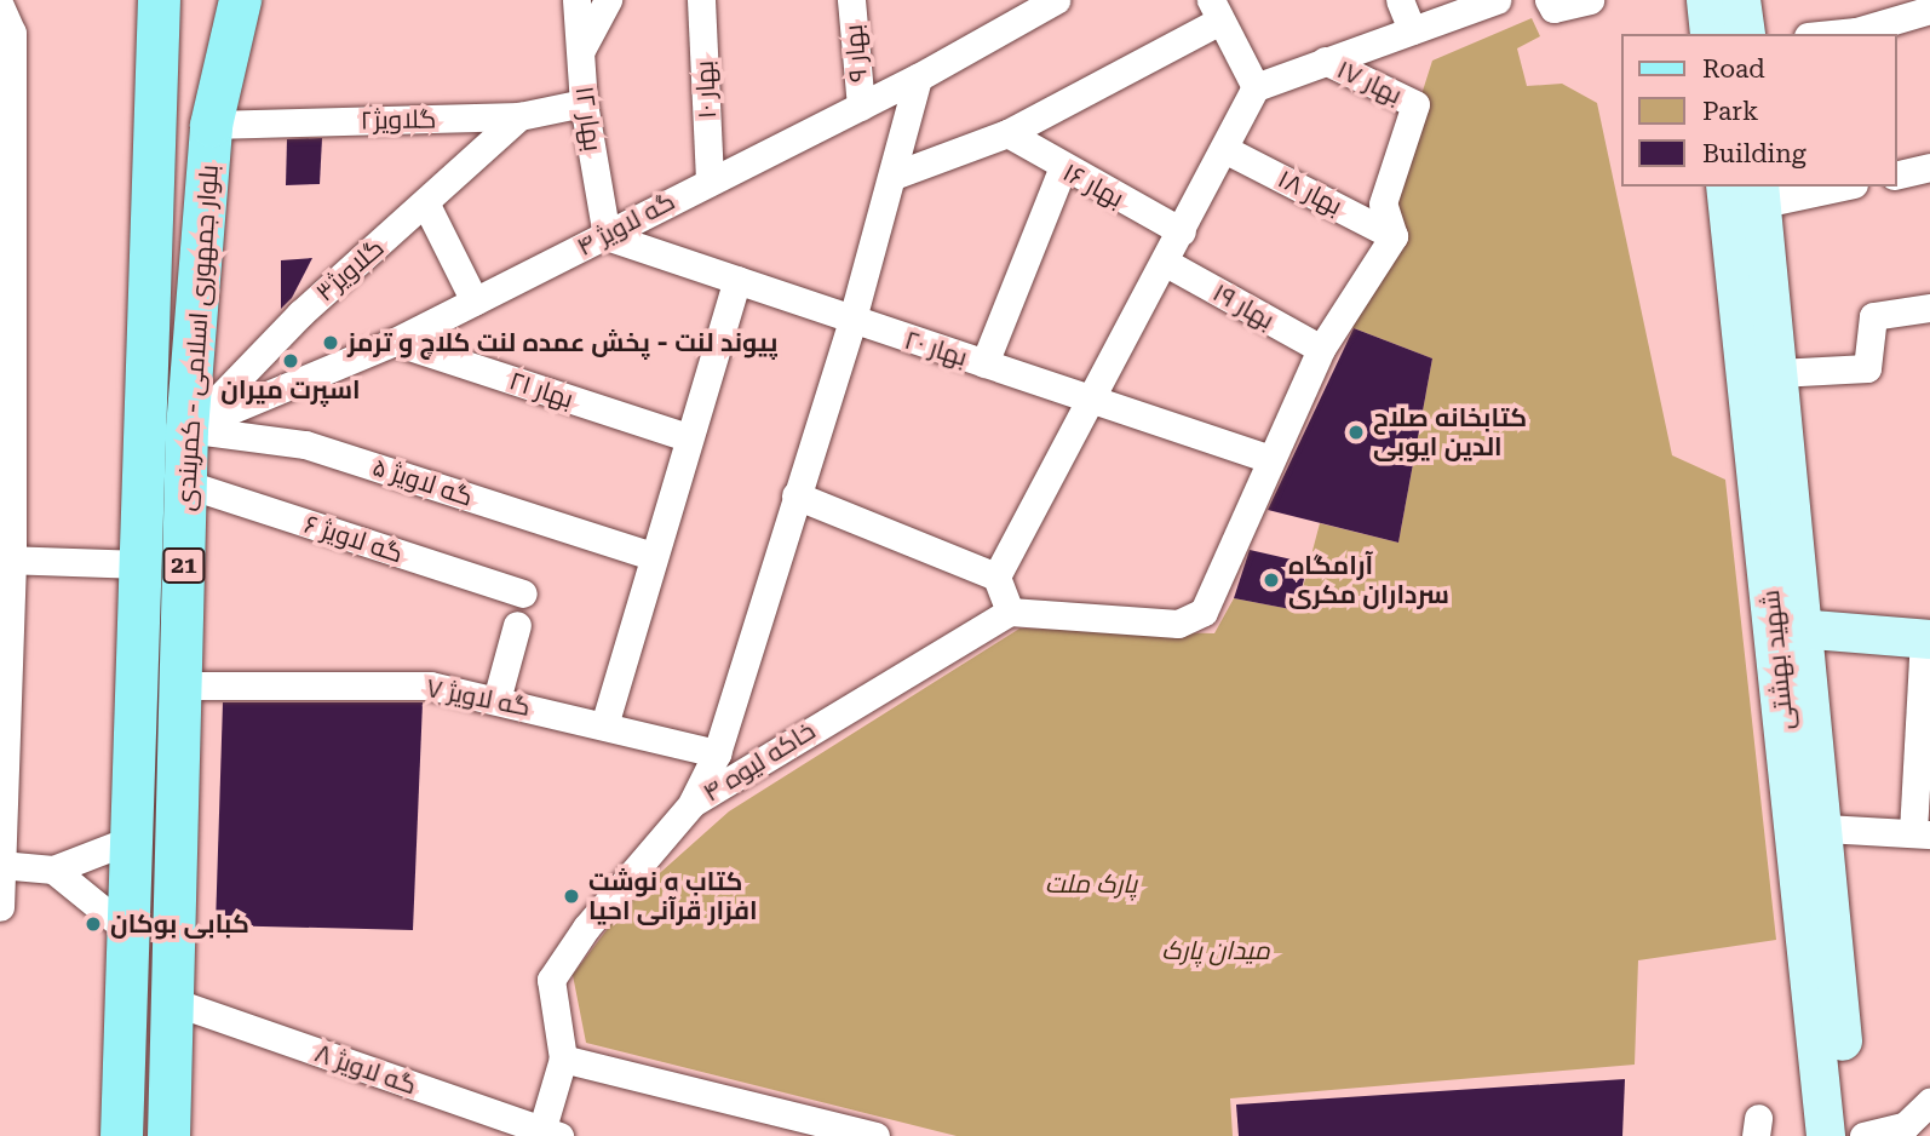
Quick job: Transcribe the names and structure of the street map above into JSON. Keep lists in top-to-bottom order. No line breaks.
{"streets":{"main road":["بلوار جمهوری اسلامی - کمربندی","21","شهید بهشتی"],"street":["بهار ۹","بهار ۱۷","بهار ۱۰","بهار ۱۲","گلاویژ۲","بهار ۱۶","بهار ۱۸","گه لاویژ ۴","گلاویژ۳","بهار ۱۹","بهار ۲۰","بهار ۲۱","گه لاویژ ۵","گه لاویژ ۶","گه لاویژ ۷","خاکه لیوه ۴","گه لاویژ ۸"]},"crossings":[["بهار ۹","گه لاویژ ۴"],["بهار ۱۷","بهار ۱۸"],["بهار ۱۰","گه لاویژ ۴"],["بهار ۱۲","گلاویژ۲"],["بهار ۱۲","گه لاویژ ۴"],["بهار ۱۲","بهار ۲۰"],["گلاویژ۲","گلاویژ۳"],["گلاویژ۲","بلوار جمهوری اسلامی - کمربندی"],["گه لاویژ ۴","گلاویژ۳"],["گه لاویژ ۴","بلوار جمهوری اسلامی - کمربندی"],["گه لاویژ ۴","بهار ۲۰"],["گه لاویژ ۴","بهار ۲۱"],["گه لاویژ ۴","گه لاویژ ۵"],["گلاویژ۳","بلوار جمهوری اسلامی - کمربندی"],["گلاویژ۳","گه لاویژ ۵"],["بلوار جمهوری اسلامی - کمربندی","گه لاویژ ۵"],["بلوار جمهوری اسلامی - کمربندی","گه لاویژ ۶"],["بلوار جمهوری اسلامی - کمربندی","گه لاویژ ۷"],["بلوار جمهوری اسلامی - کمربندی","گه لاویژ ۸"]],"parks":["پارک ملت","میدان پارک"],"places":["پیوند لنت - پخش عمده لنت کلاچ و ترمز","اسپرت میران","کتابخانه صلاح الدین ایوبی","آرامگاه سرداران مکری","کتاب و نوشت افزار قرآنی احیا","کبابی بوکان"],"legend":["Road","Park","Building"]}
